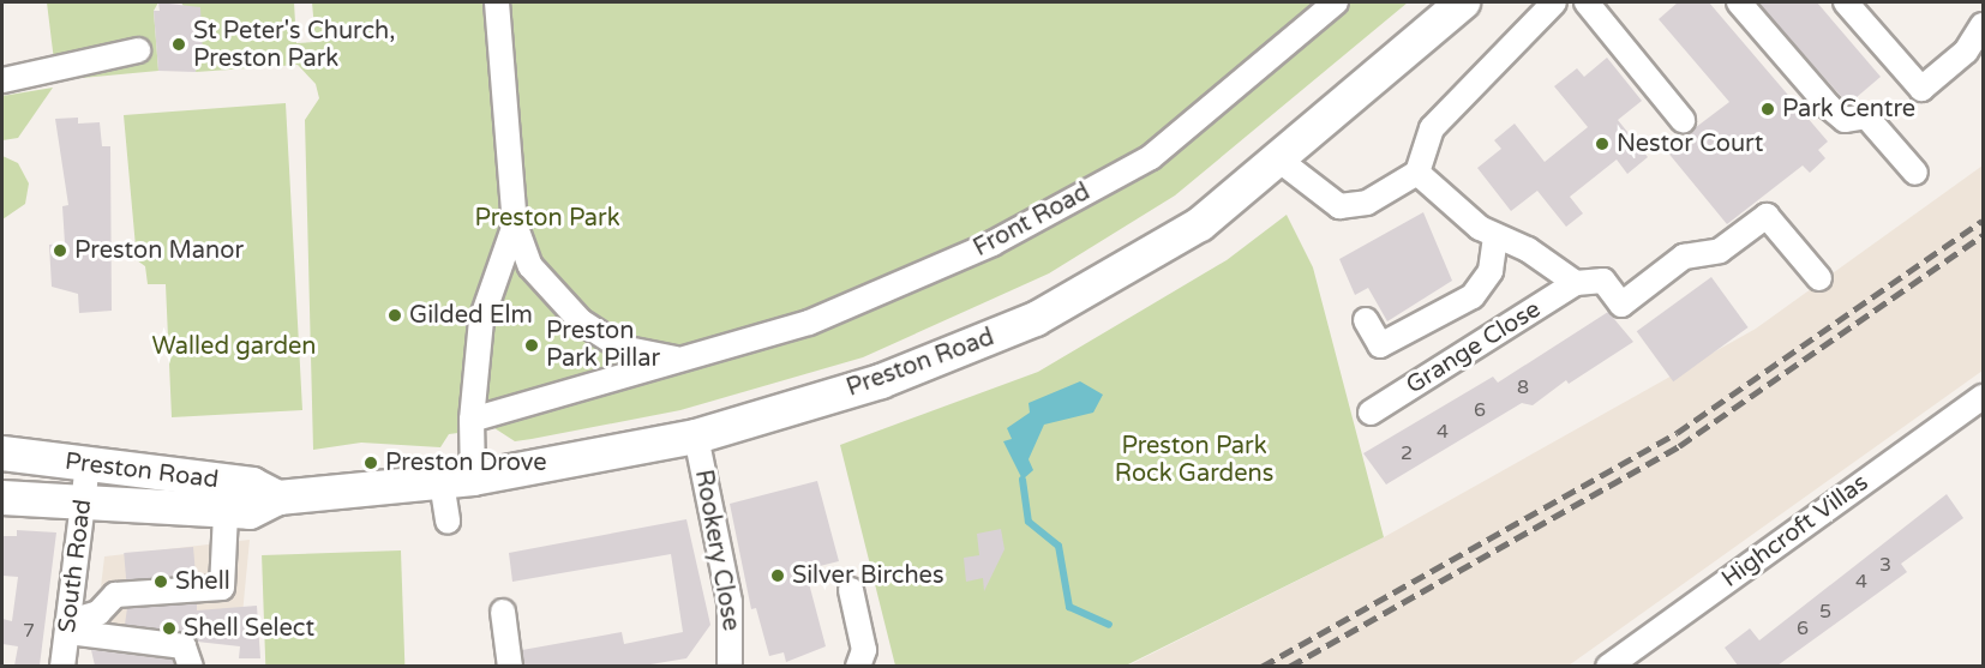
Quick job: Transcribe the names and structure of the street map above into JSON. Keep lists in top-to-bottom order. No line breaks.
{"streets":{"highway":["Preston Road"],"street":["Front Road","Grange Close","Highcroft Villas","Rookery Close","South Road"]},"crossings":[["Preston Road","Rookery Close"],["Preston Road","South Road"]],"parks":["Preston Park","Walled garden","Preston Park Rock Gardens"],"places":["St Peter's Church, Preston Park","Park Centre","Nestor Court","Preston Manor","Gilded Elm","Preston Park Pillar","Preston Drove","Silver Birches","Shell","Shell Select"],"house_numbers":["8","6","4","2","3","4","5","6","7"]}
